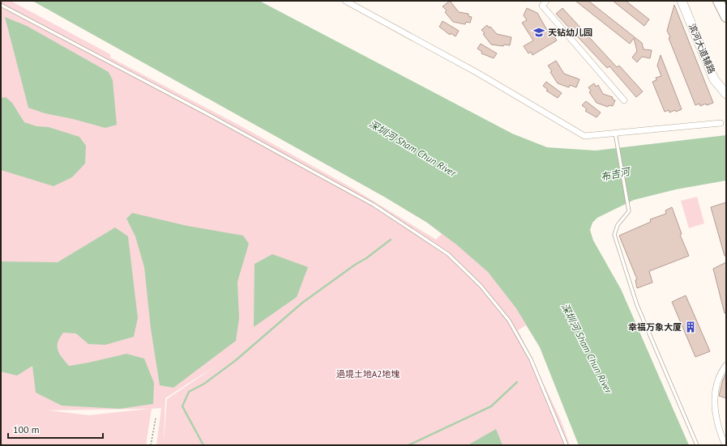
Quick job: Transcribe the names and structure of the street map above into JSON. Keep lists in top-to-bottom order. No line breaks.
{"streets":{"main road":["滨河大道辅路"]},"water":["深圳河 Sham Chun River","布吉河"],"parks":["過境土地A2地塊"],"places":{"school or university":["天钻幼儿园"],"building":["幸福万象大厦"]},"scale_bar":"100 m"}
